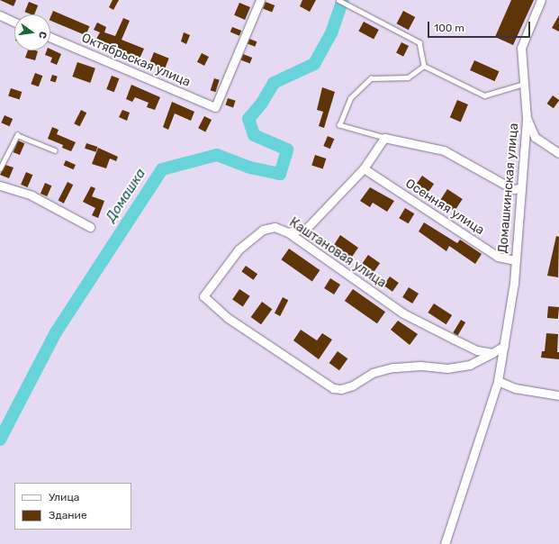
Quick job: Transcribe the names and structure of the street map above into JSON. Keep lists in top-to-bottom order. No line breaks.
{"streets":{"street":["Октябрьская улица","Домашкинская улица","Осенняя улица","Каштановая улица"]},"crossings":[["Домашкинская улица","Осенняя улица"]],"water":["Домашка"],"legend":["Улица","Здание"],"scale_bar":"100 m","north":"right"}
